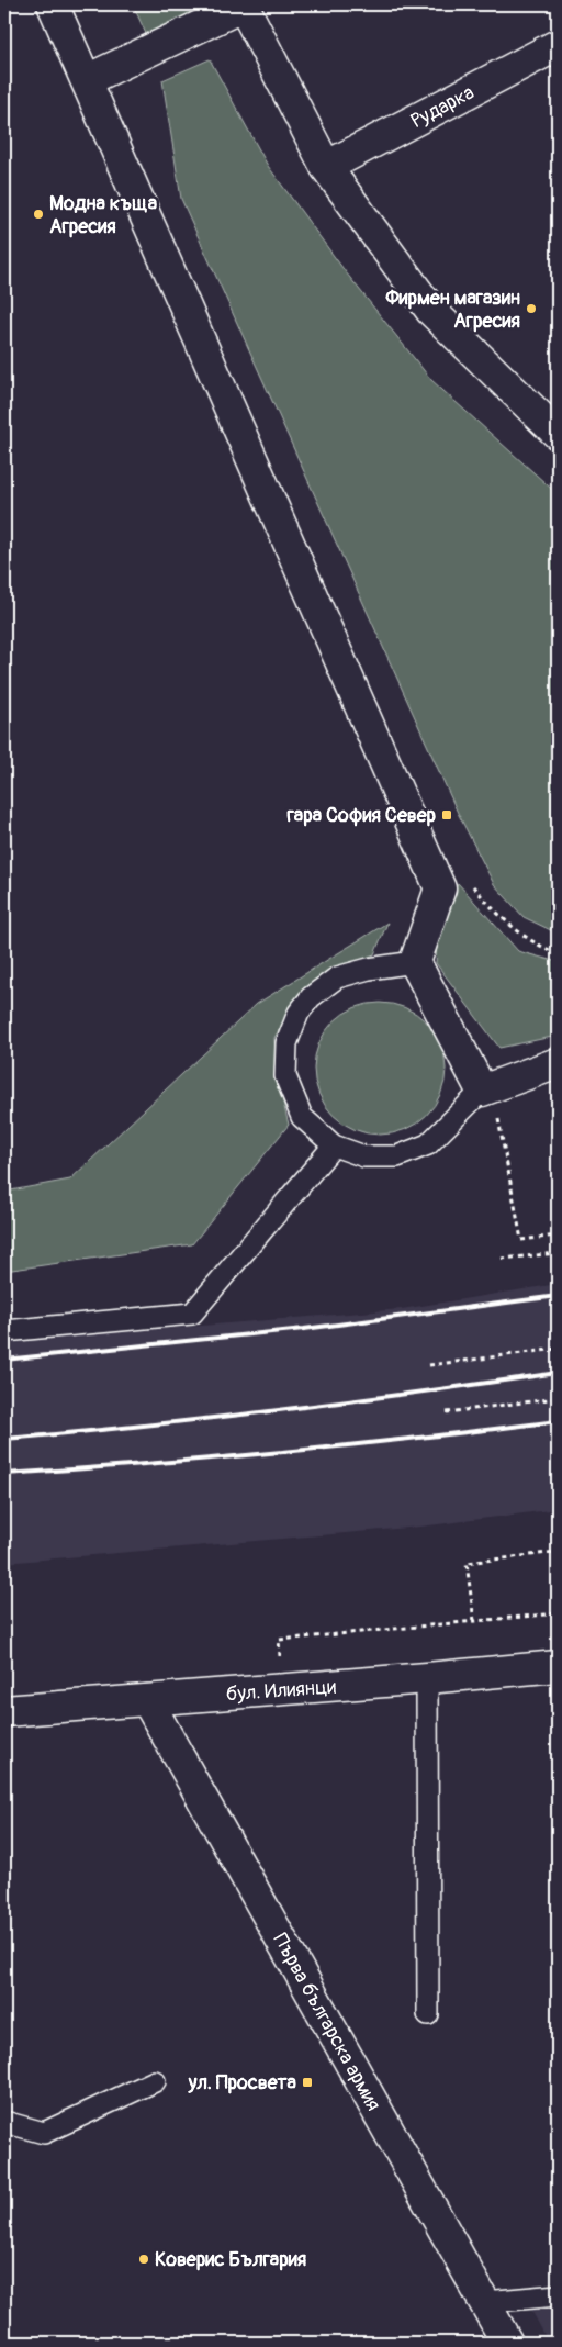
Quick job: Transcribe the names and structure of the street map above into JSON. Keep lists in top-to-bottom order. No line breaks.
{"streets":{"street":["Рударка","бул. Илиянци","Първа българска армия"]},"crossings":[["бул. Илиянци","Първа българска армия"]],"places":{"other":["Модна къща Агресия","Фирмен магазин Агресия","Коверис България"],"transit":["гара София Север","ул. Просвета"]}}
